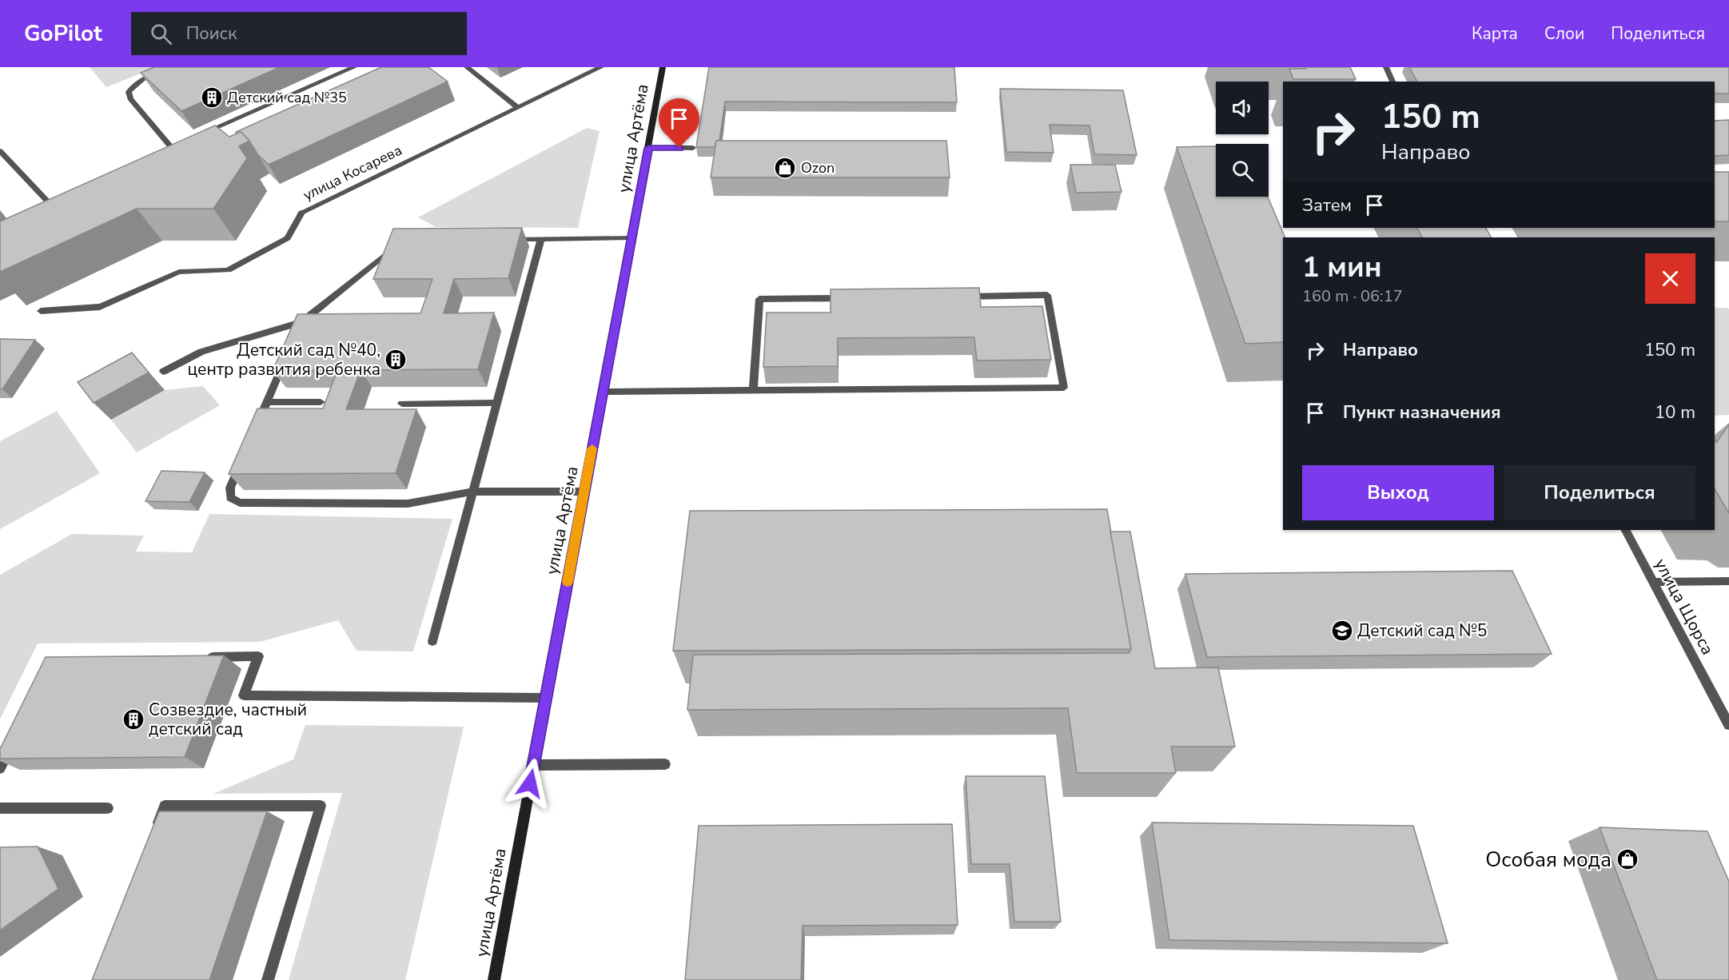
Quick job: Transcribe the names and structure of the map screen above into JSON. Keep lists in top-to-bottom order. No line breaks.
{"streets":{"main road":["улица Артёма"],"street":["улица Косарева","улица Щорса"]},"places":{"building":["Детский сад №35","Детский сад №40, центр развития ребенка","Созвездие, частный детский сад"],"shop":["Ozon","Особая мода"],"school or university":["Детский сад №5"]},"page":{"header":"GoPilot","search":"Поиск","nav":["Карта","Слои","Поделиться"],"turn":["150 m","Направо"],"then":"Затем","heading":["1 мин","160 m · 06:17"],"list":[{"name":"Направо","value":"150 m"},{"name":"Пункт назначения","value":"10 m"}],"buttons":["Выход","Поделиться"]}}
